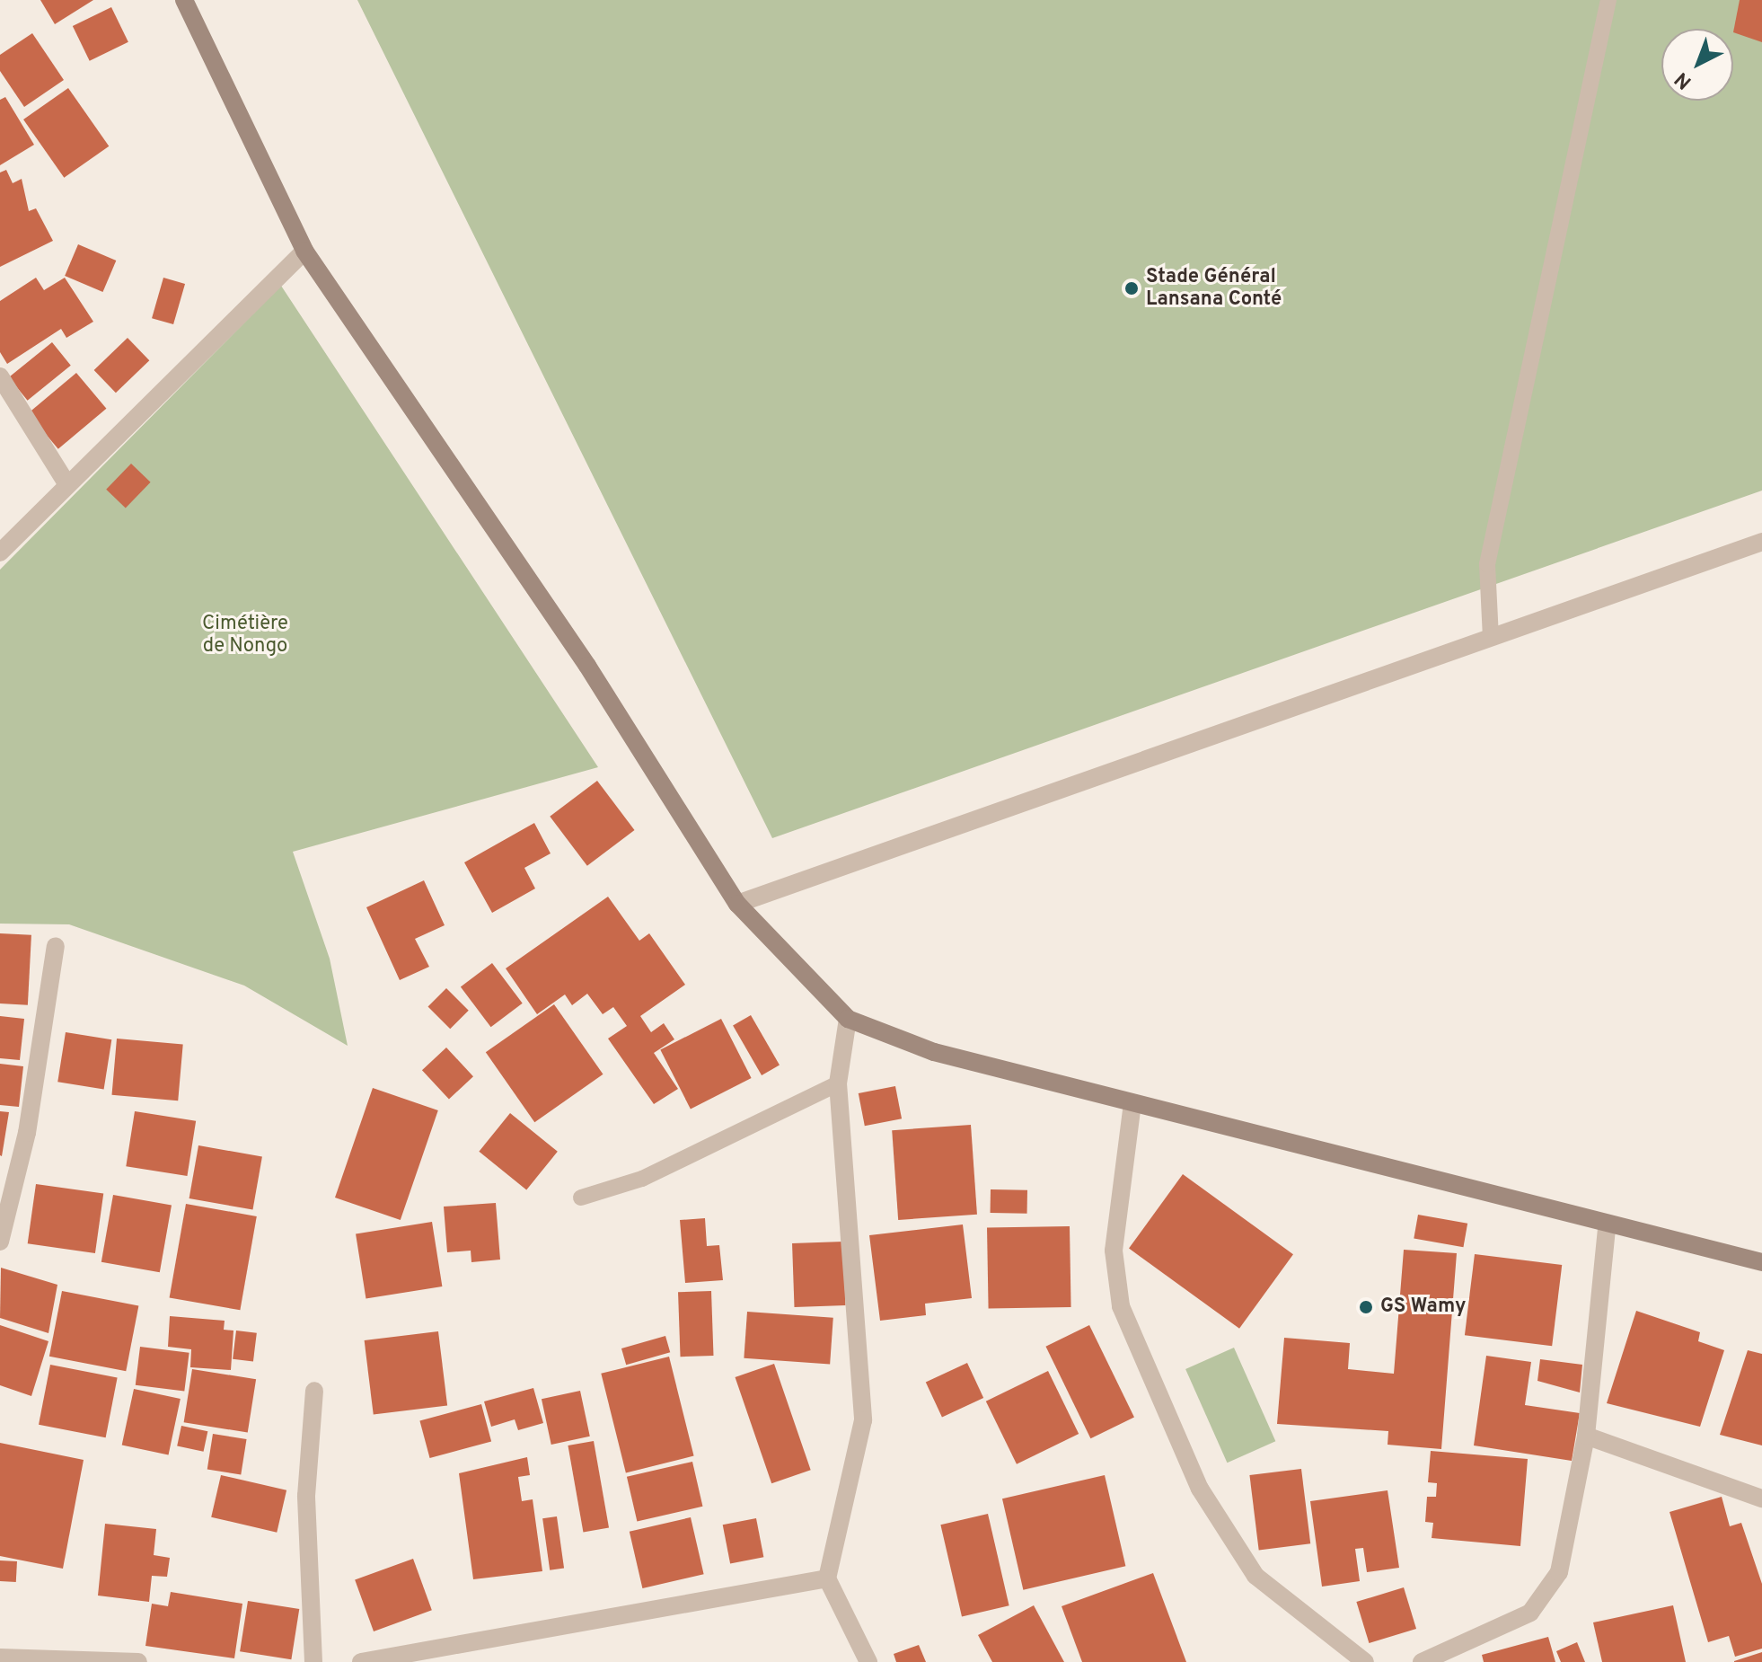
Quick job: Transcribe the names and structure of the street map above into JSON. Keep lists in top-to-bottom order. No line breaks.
{"parks":["Cimétière de Nongo"],"places":["Stade Général Lansana Conté","GS Wamy"],"north":"bottom left"}
